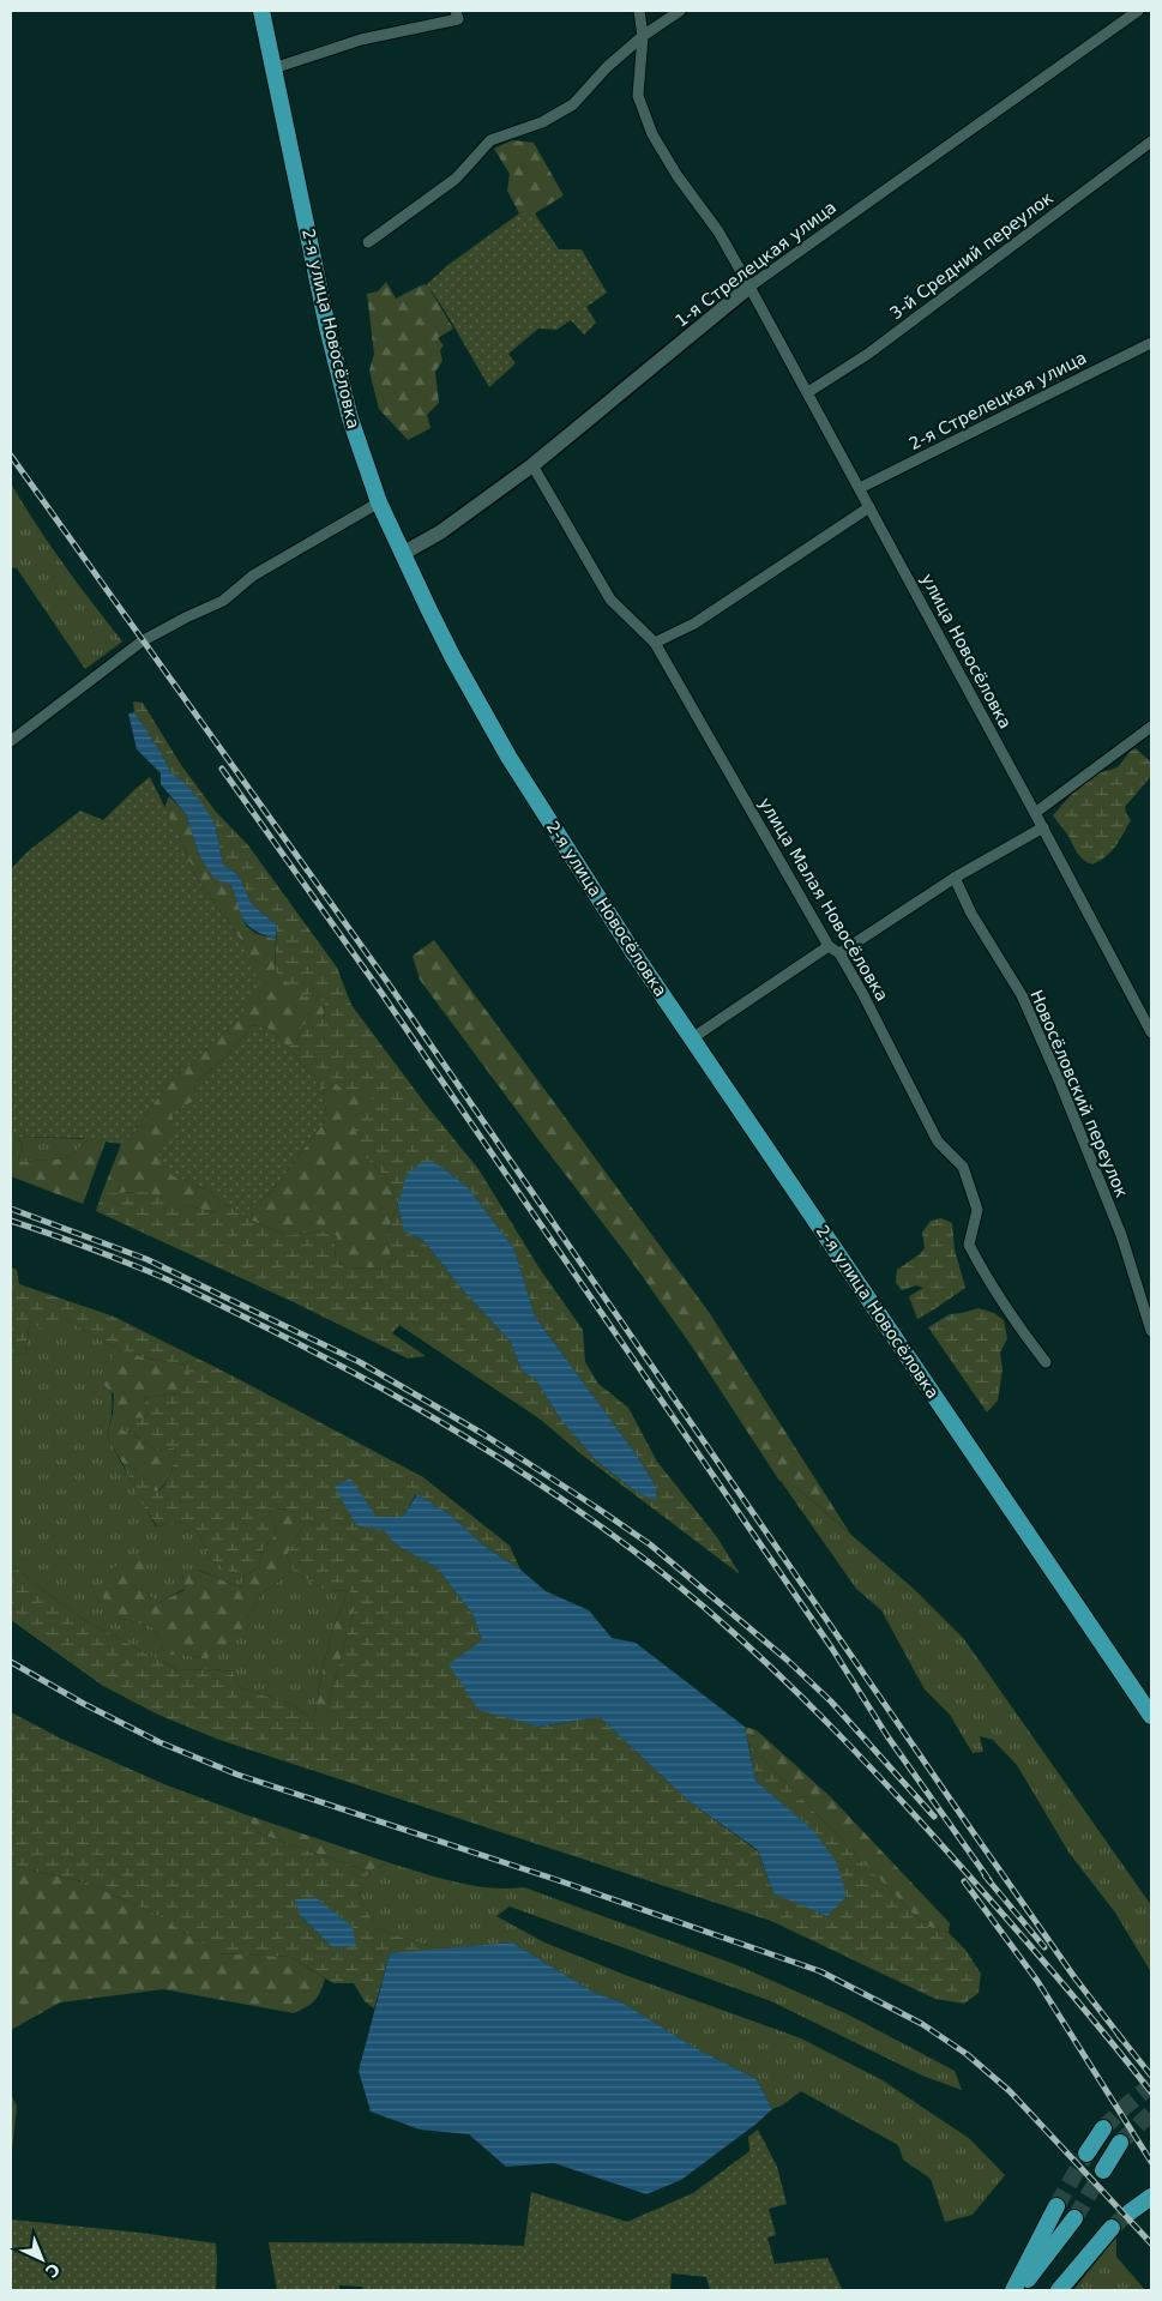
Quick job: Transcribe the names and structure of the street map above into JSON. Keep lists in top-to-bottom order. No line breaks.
{"streets":{"main road":["2-я улица Новосёловка"],"street":["3-й Средний переулок","1-я Стрелецкая улица","2-я Стрелецкая улица","улица Новосёловка","улица Малая Новосёловка","Новосёловский переулок"]},"crossings":[["3-й Средний переулок","улица Новосёловка"],["1-я Стрелецкая улица","2-я улица Новосёловка"],["1-я Стрелецкая улица","улица Новосёловка"],["1-я Стрелецкая улица","улица Малая Новосёловка"],["2-я Стрелецкая улица","улица Новосёловка"]],"north":"bottom right"}
